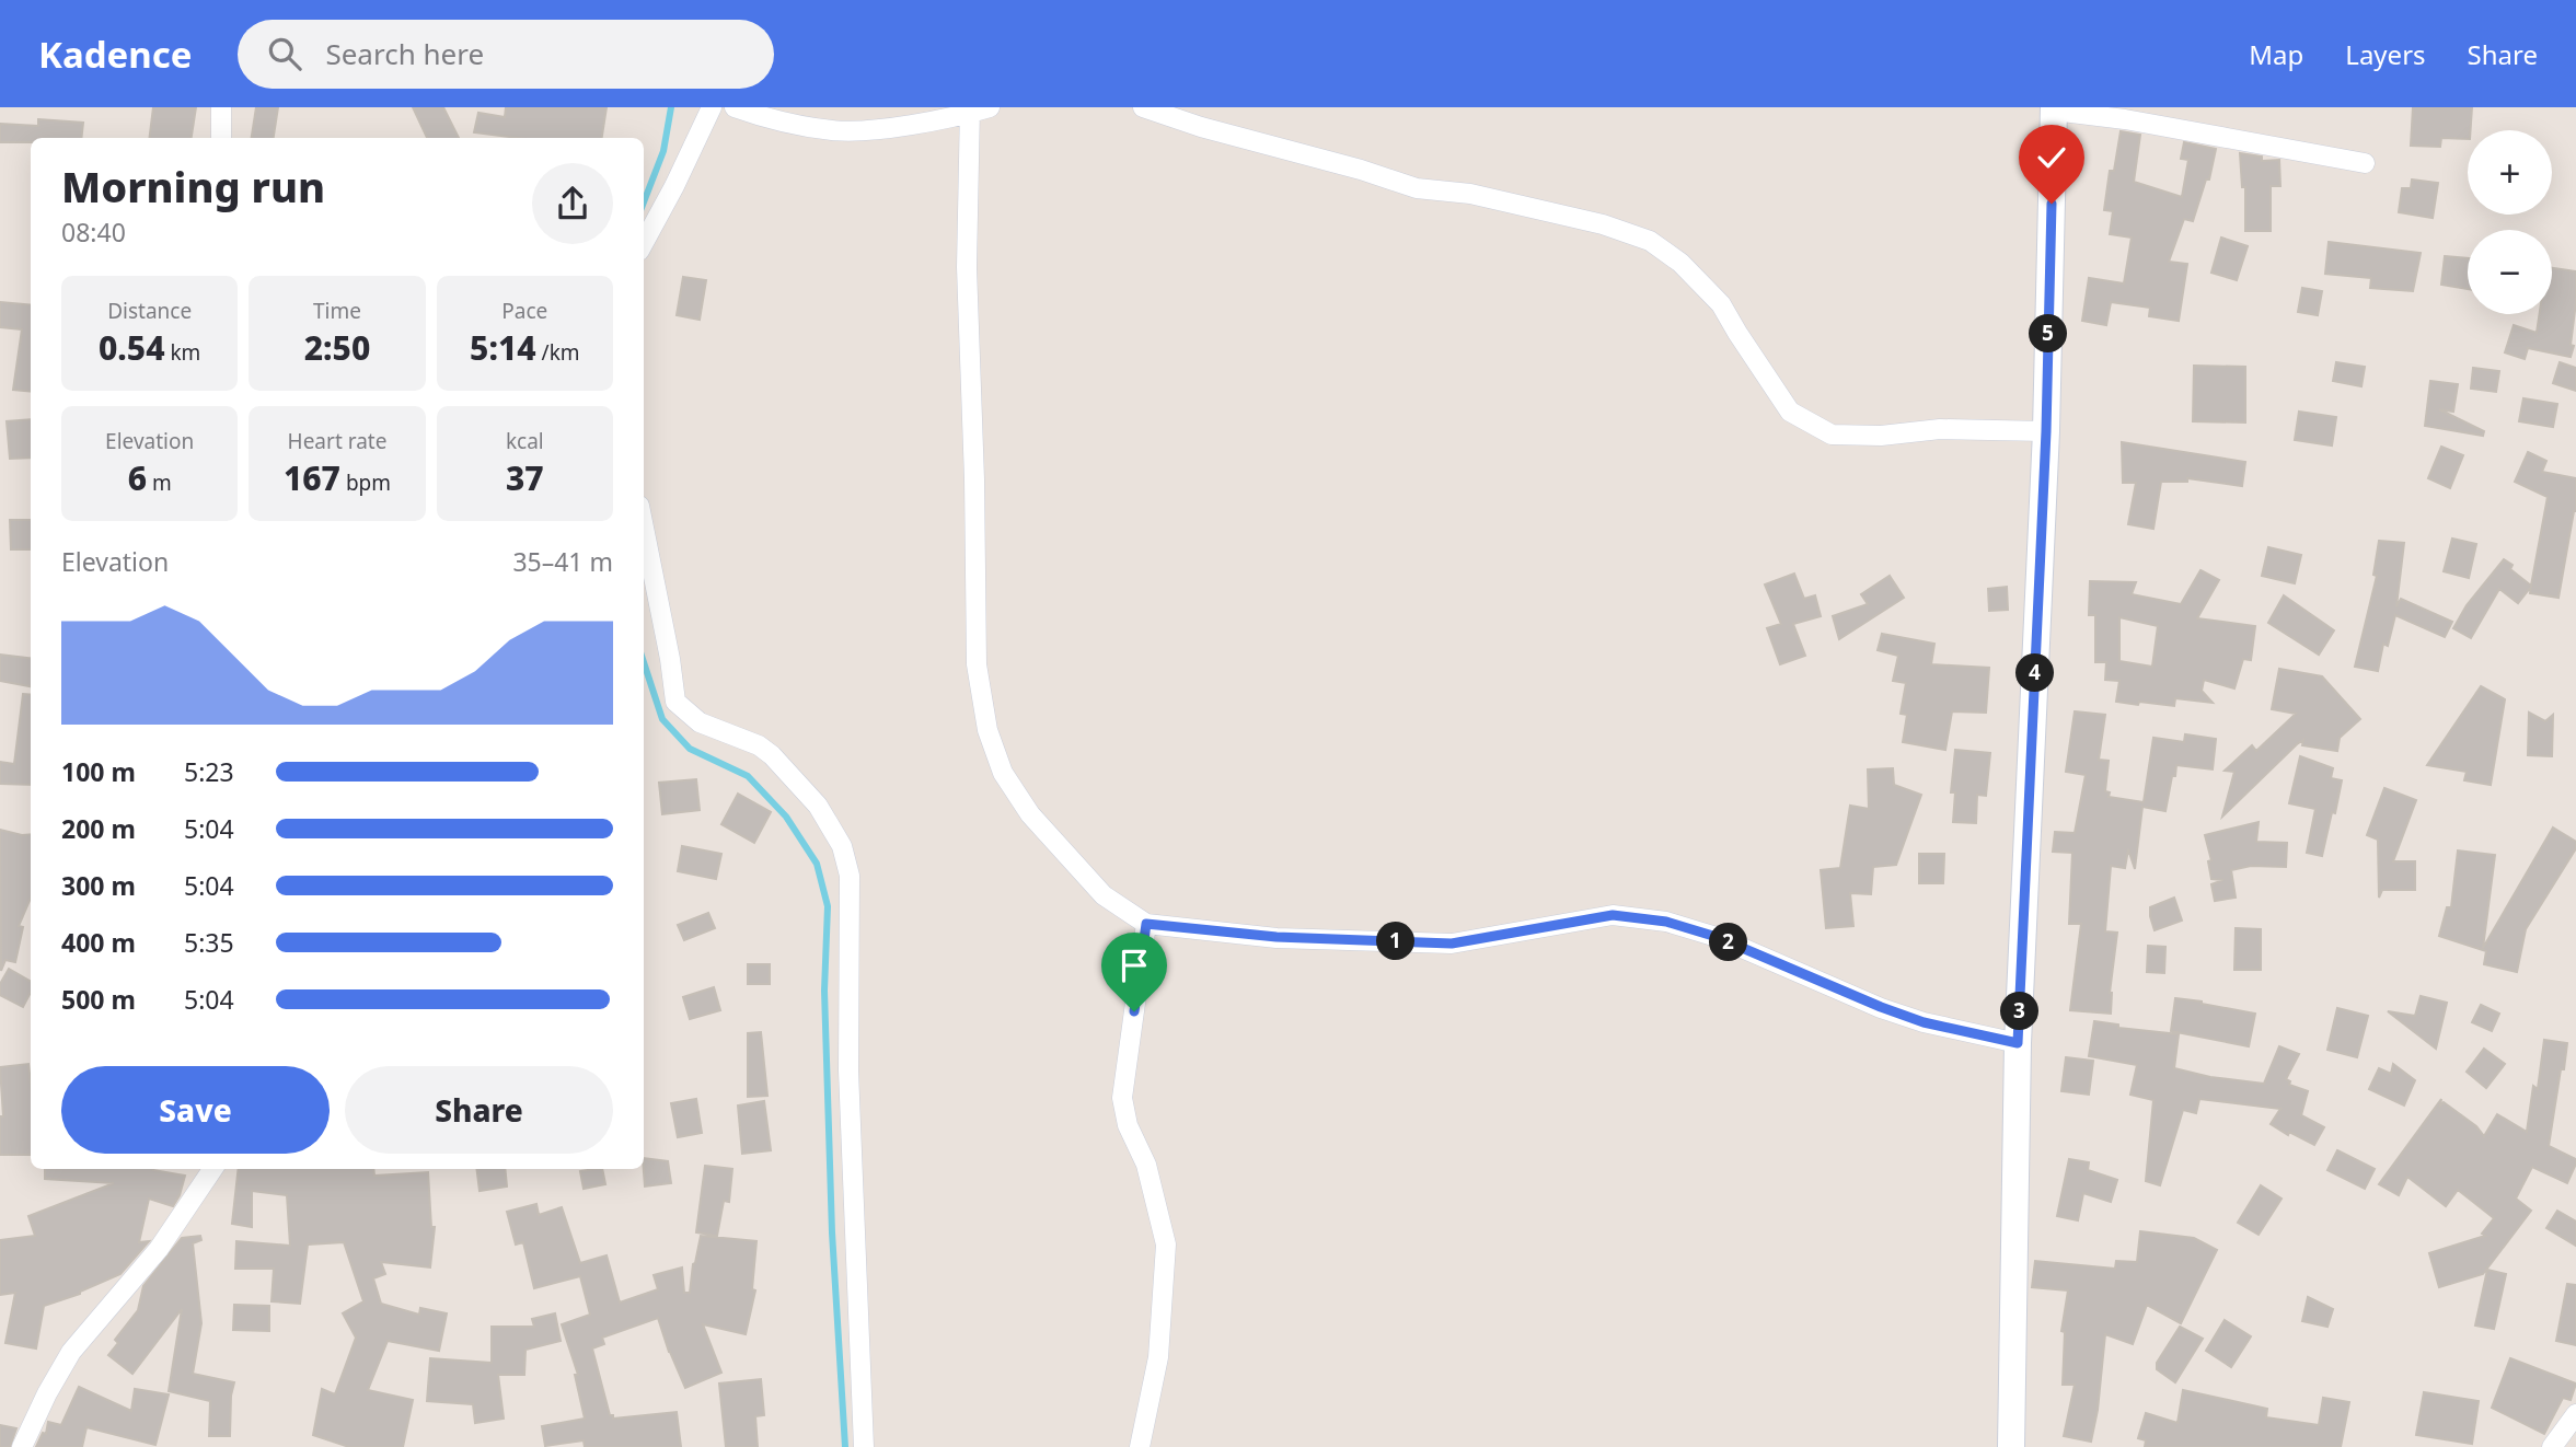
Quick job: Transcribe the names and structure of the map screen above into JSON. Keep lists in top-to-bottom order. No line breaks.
{"page":{"header":"Kadence","search":"Search here","nav":["Map","Layers","Share"],"map_buttons":["+","−"],"heading":["Morning run","08:40"],"stats":[["Distance","0.54 km"],["Time","2:50"],["Pace","5:14 /km"],["Elevation","6 m"],["Heart rate","167 bpm"],["kcal","37"]],"pins":["5","4","1","2","3"],"chart":["Elevation","35–41 m"],"list":[{"name":"100 m","note":"5:23"},{"name":"200 m","note":"5:04"},{"name":"300 m","note":"5:04"},{"name":"400 m","note":"5:35"},{"name":"500 m","note":"5:04"}],"buttons":["Save","Share"]}}
